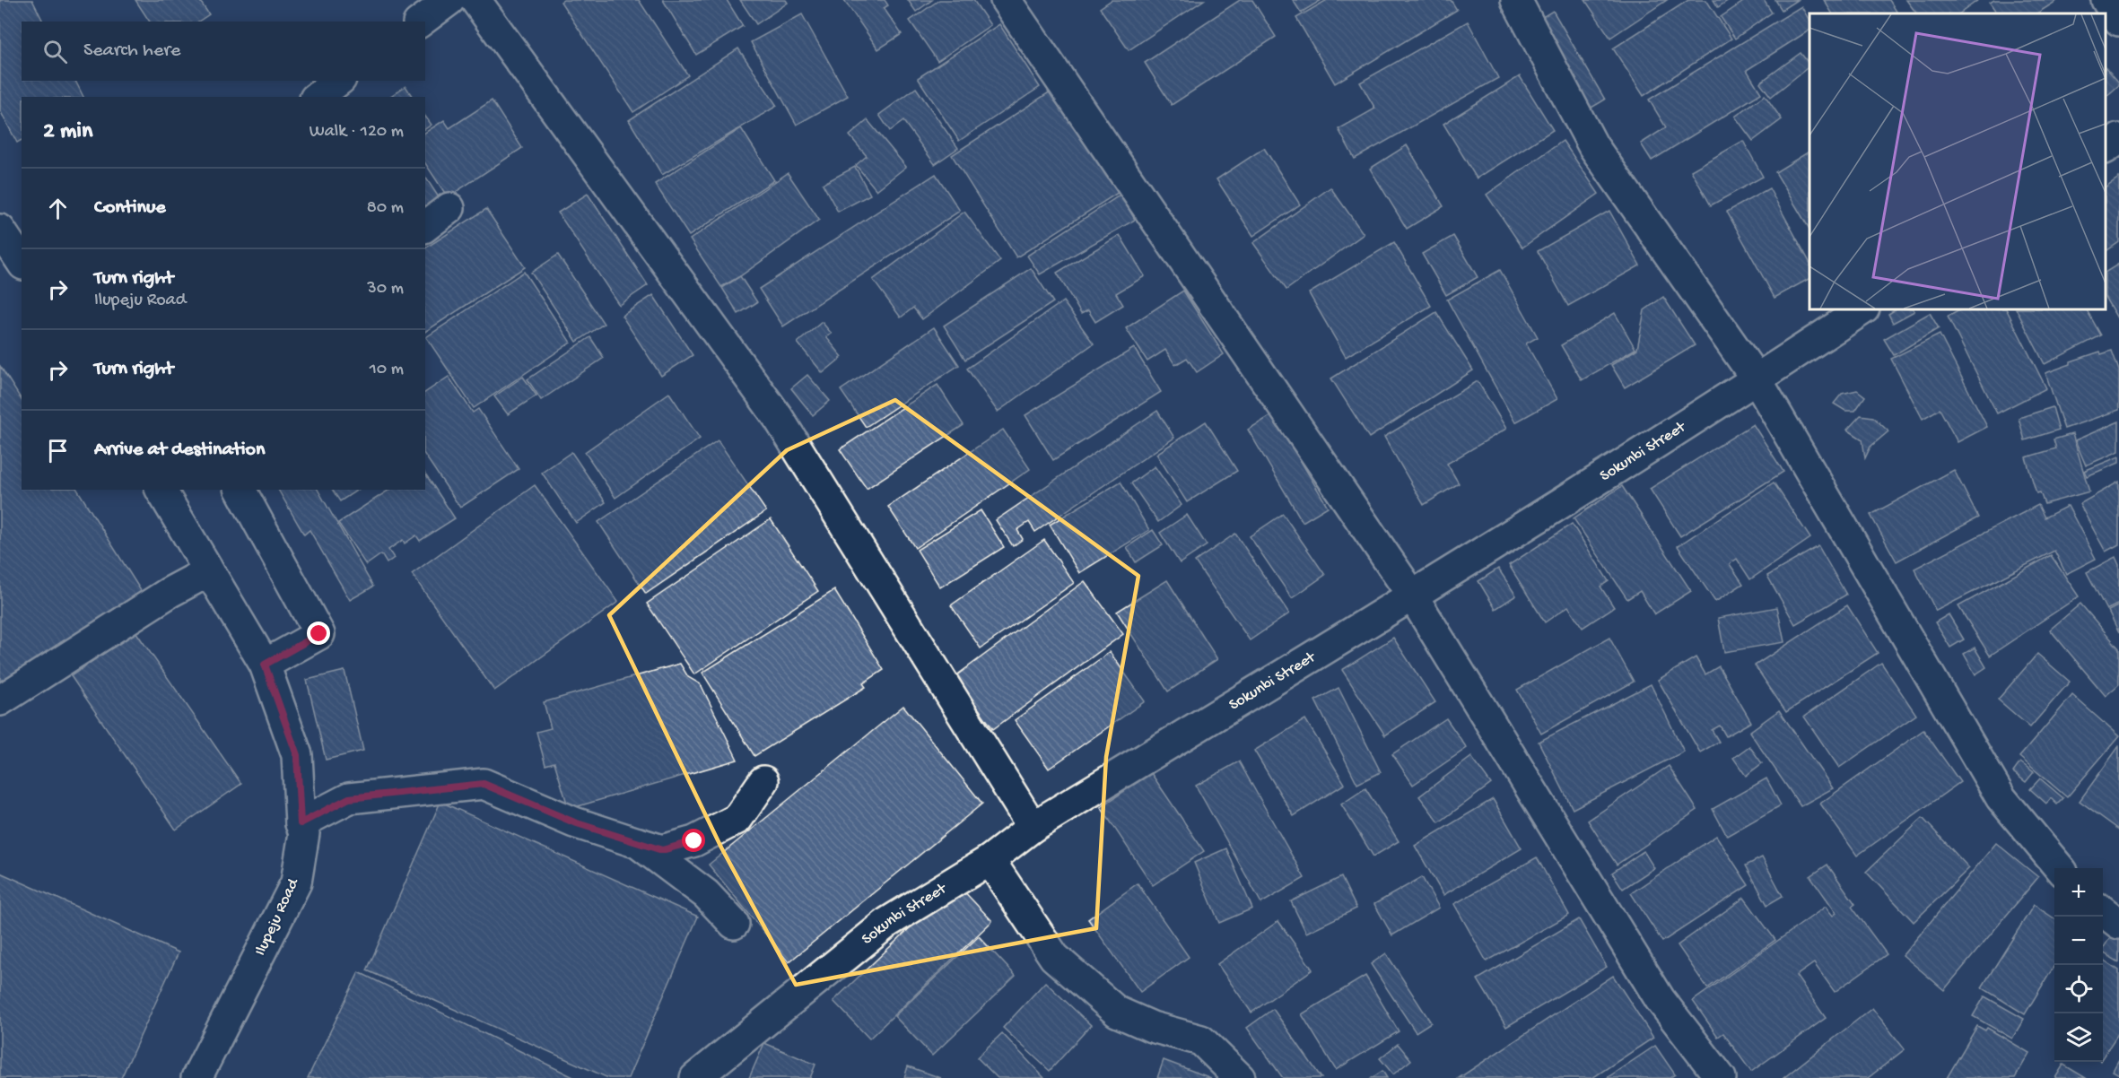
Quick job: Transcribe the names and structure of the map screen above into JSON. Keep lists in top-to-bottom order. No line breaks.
{"streets":{"street":["Sokunbi Street","Ilupeju Road"]},"page":{"search":"Search here","heading":["2 min","Walk · 120 m"],"list":[["Continue","80 m"],["Turn right","Ilupeju Road","30 m"],["Turn right","10 m"],"Arrive at destination"],"map_buttons":["+","−"]}}
